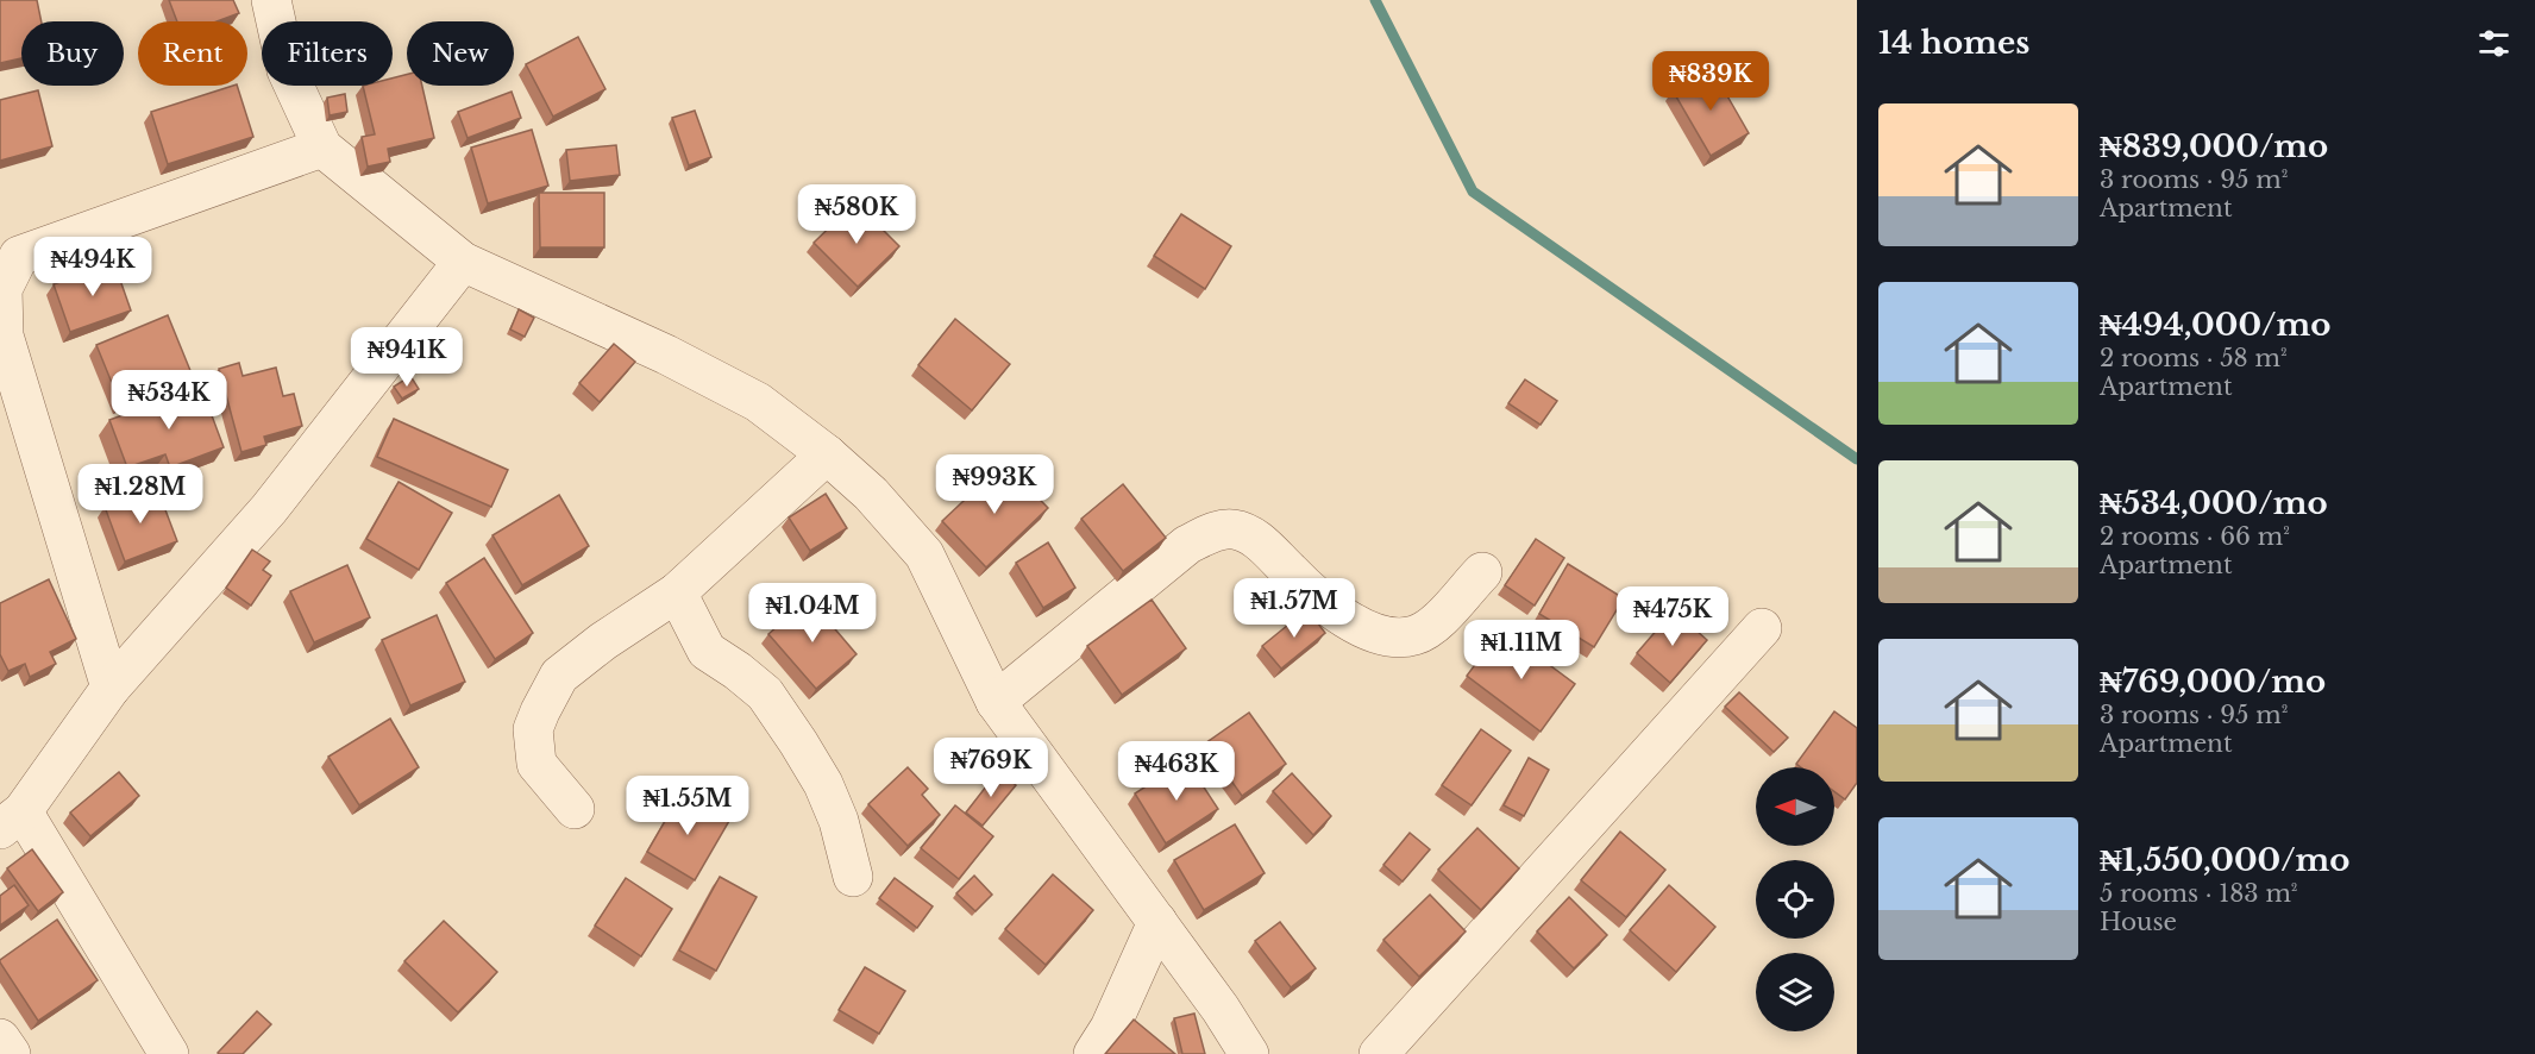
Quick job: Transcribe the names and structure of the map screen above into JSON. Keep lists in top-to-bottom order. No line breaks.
{"north":"left","page":{"heading":"14 homes","chip":["Buy","Rent","Filters","New"],"price":["₦839K","₦580K","₦494K","₦941K","₦534K","₦993K","₦1.28M","₦1.57M","₦1.04M","₦475K","₦1.11M","₦769K","₦463K","₦1.55M"],"list":[{"name":"₦839,000/mo","note":"3 rooms · 95 m² · Apartment"},{"name":"₦494,000/mo","note":"2 rooms · 58 m² · Apartment"},{"name":"₦534,000/mo","note":"2 rooms · 66 m² · Apartment"},{"name":"₦769,000/mo","note":"3 rooms · 95 m² · Apartment"},{"name":"₦1,550,000/mo","note":"5 rooms · 183 m² · House"}]}}
